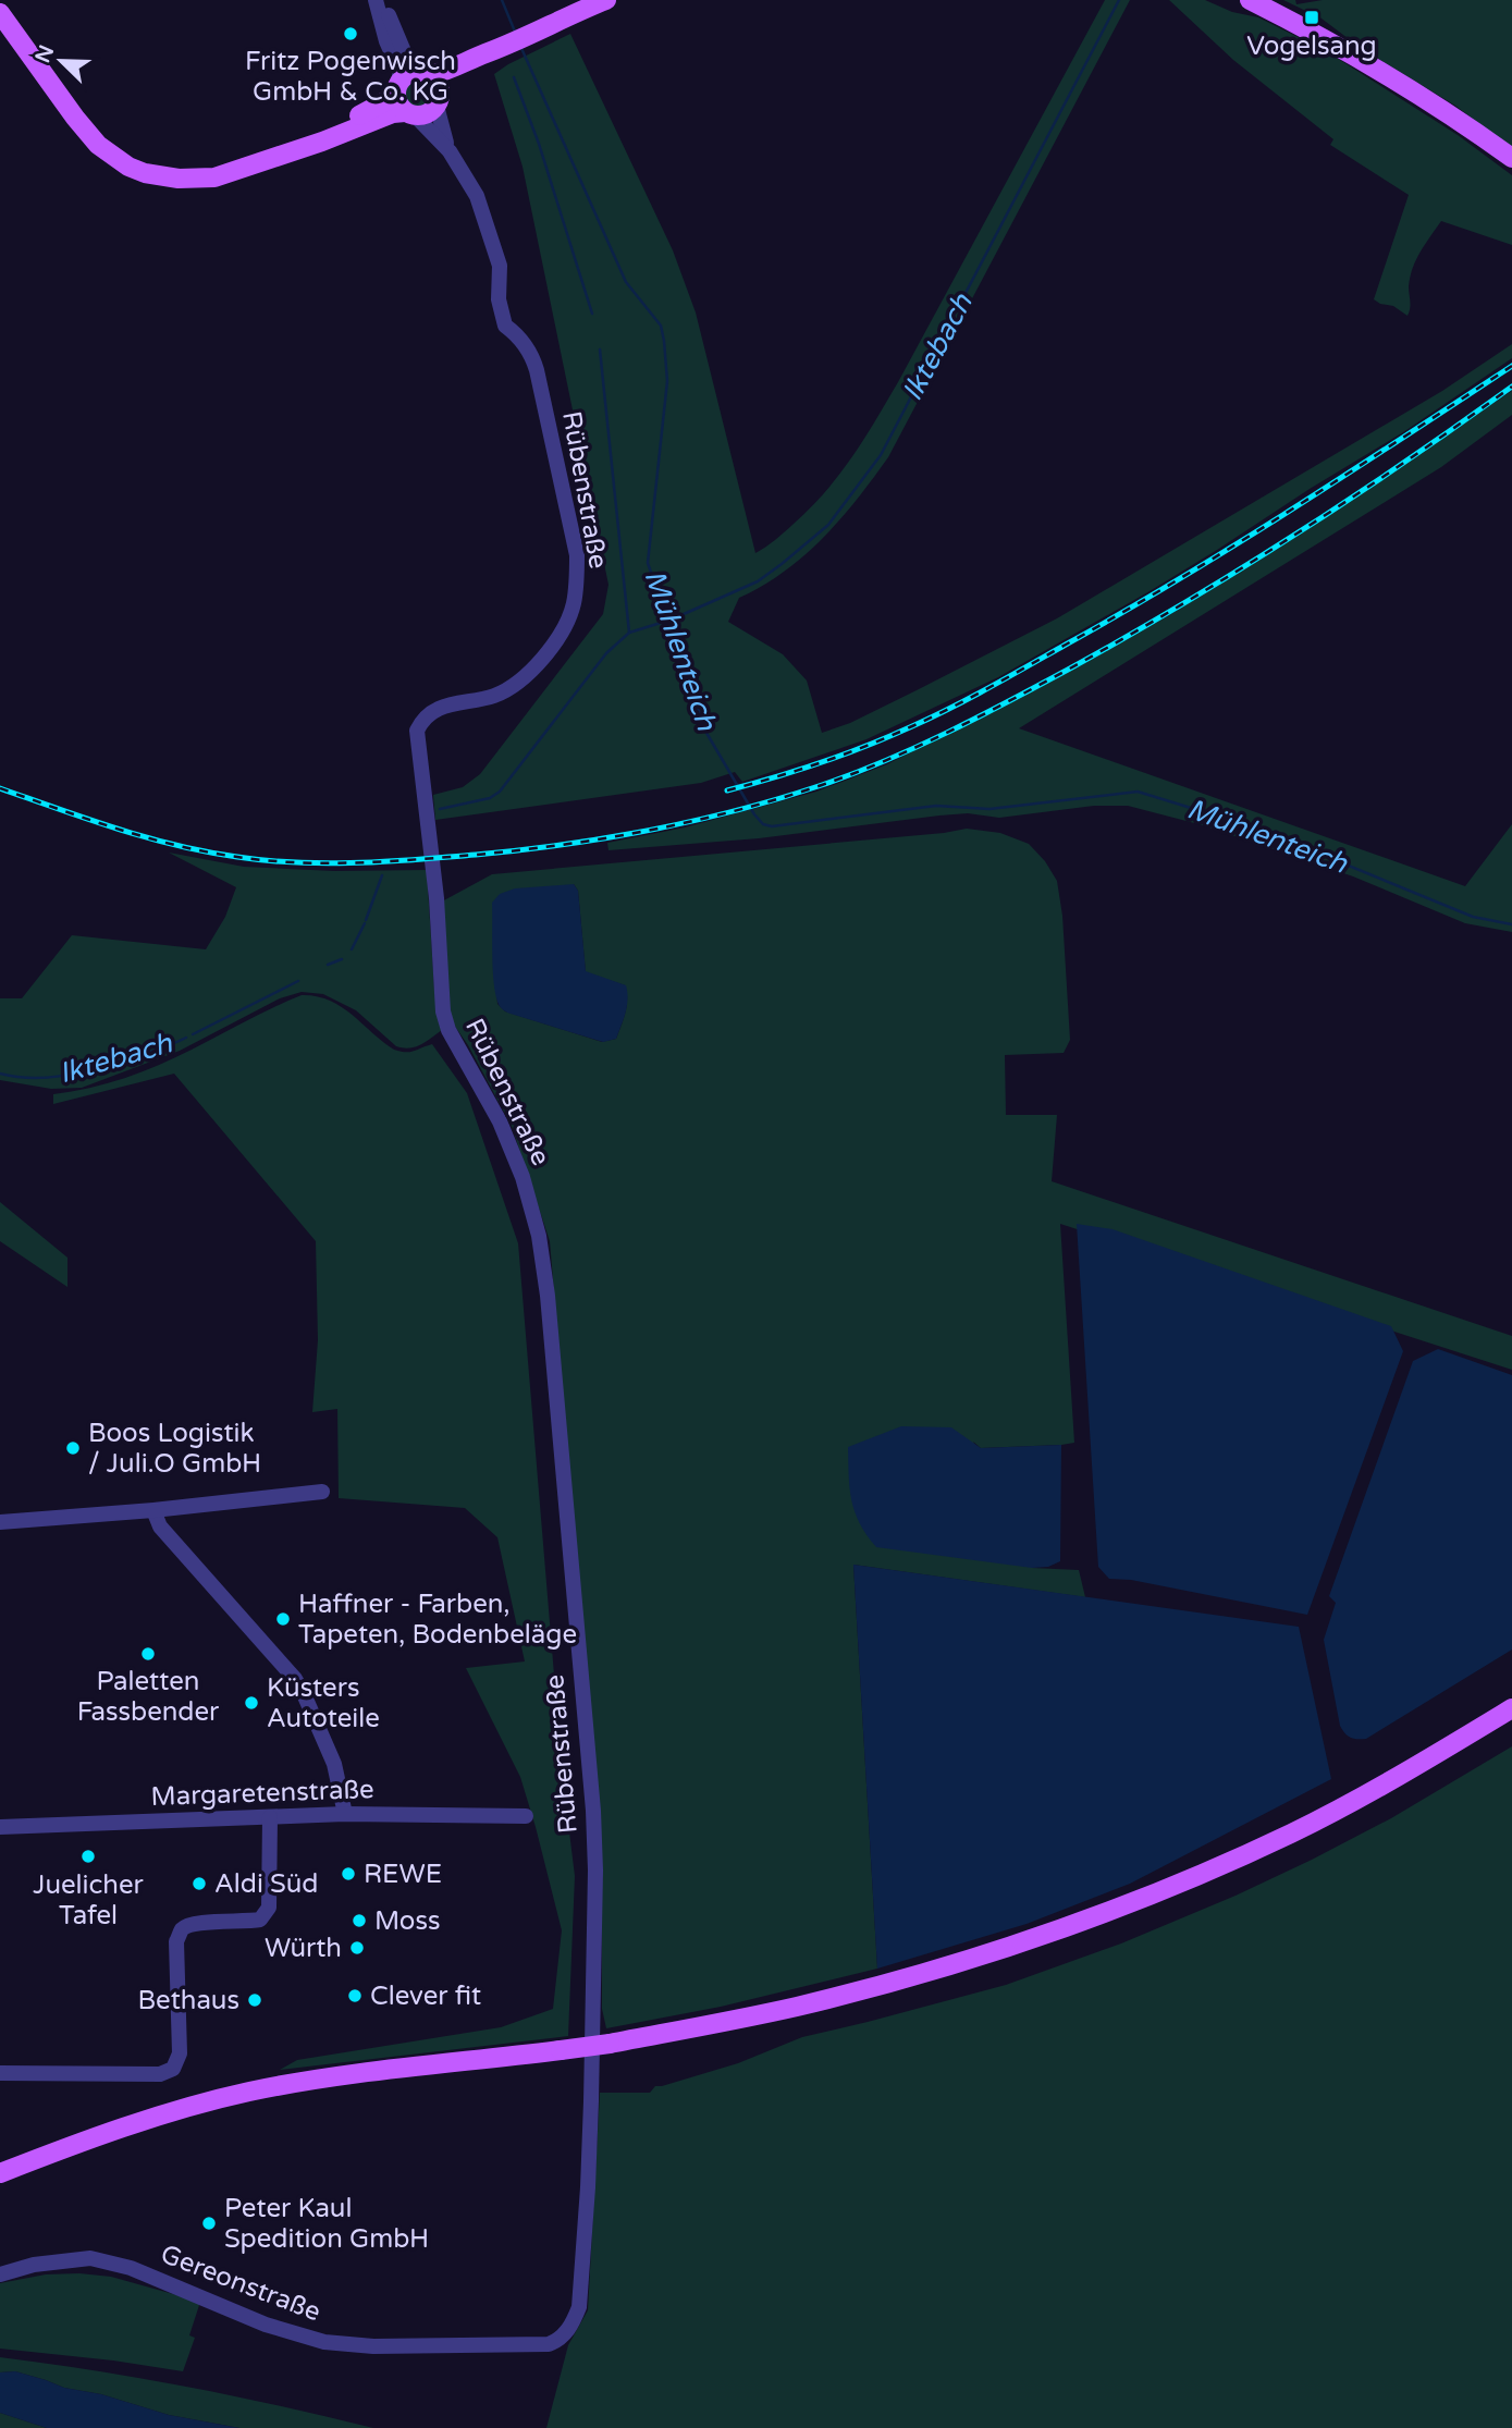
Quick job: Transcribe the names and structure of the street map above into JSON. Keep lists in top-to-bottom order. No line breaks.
{"streets":{"street":["Rübenstraße","Margaretenstraße","Gereonstraße"]},"crossings":[["Rübenstraße","Gereonstraße"]],"water":["Iktebach","Mühlenteich"],"places":{"transit":["Vogelsang"],"other":["Fritz Pogenwisch GmbH & Co. KG","Boos Logistik / Juli.O GmbH","Haffner - Farben, Tapeten, Bodenbeläge","Paletten Fassbender","Küsters Autoteile","Juelicher Tafel","REWE","Aldi Süd","Moss","Würth","Clever fit","Bethaus","Peter Kaul Spedition GmbH"]},"north":"top left"}
